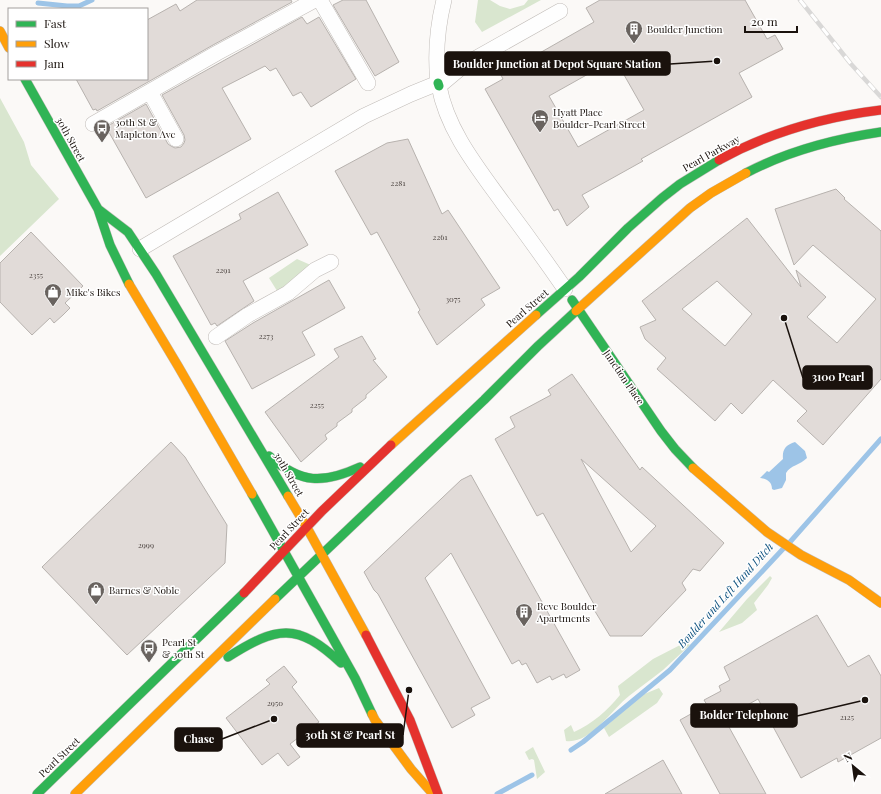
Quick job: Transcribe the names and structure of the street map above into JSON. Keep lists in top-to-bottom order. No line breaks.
{"streets":{"main road":["30th Street","Pearl Parkway","Pearl Street","Junction Place"]},"crossings":[["30th Street","Pearl Street"],["Pearl Parkway","Pearl Street"],["Pearl Parkway","Junction Place"],["Pearl Street","Junction Place"]],"water":["Boulder and Left Hand Ditch"],"places":{"building":["Boulder Junction","Reve Boulder Apartments"],"other":["Boulder Junction at Depot Square Station","3100 Pearl","30th St & Pearl St","Bolder Telephone","Chase"],"hotel":["Hyatt Place Boulder-Pearl Street"],"bus stop":["30th St & Mapleton Ave","Pearl St & 30th St"],"shop":["Mike's Bikes","Barnes & Noble"]},"house_numbers":["2281","2261","2291","2355","3075","2273","2255","2999","2950","2125"],"legend":["Fast","Slow","Jam"],"scale_bar":"20 m","north":"top left"}
